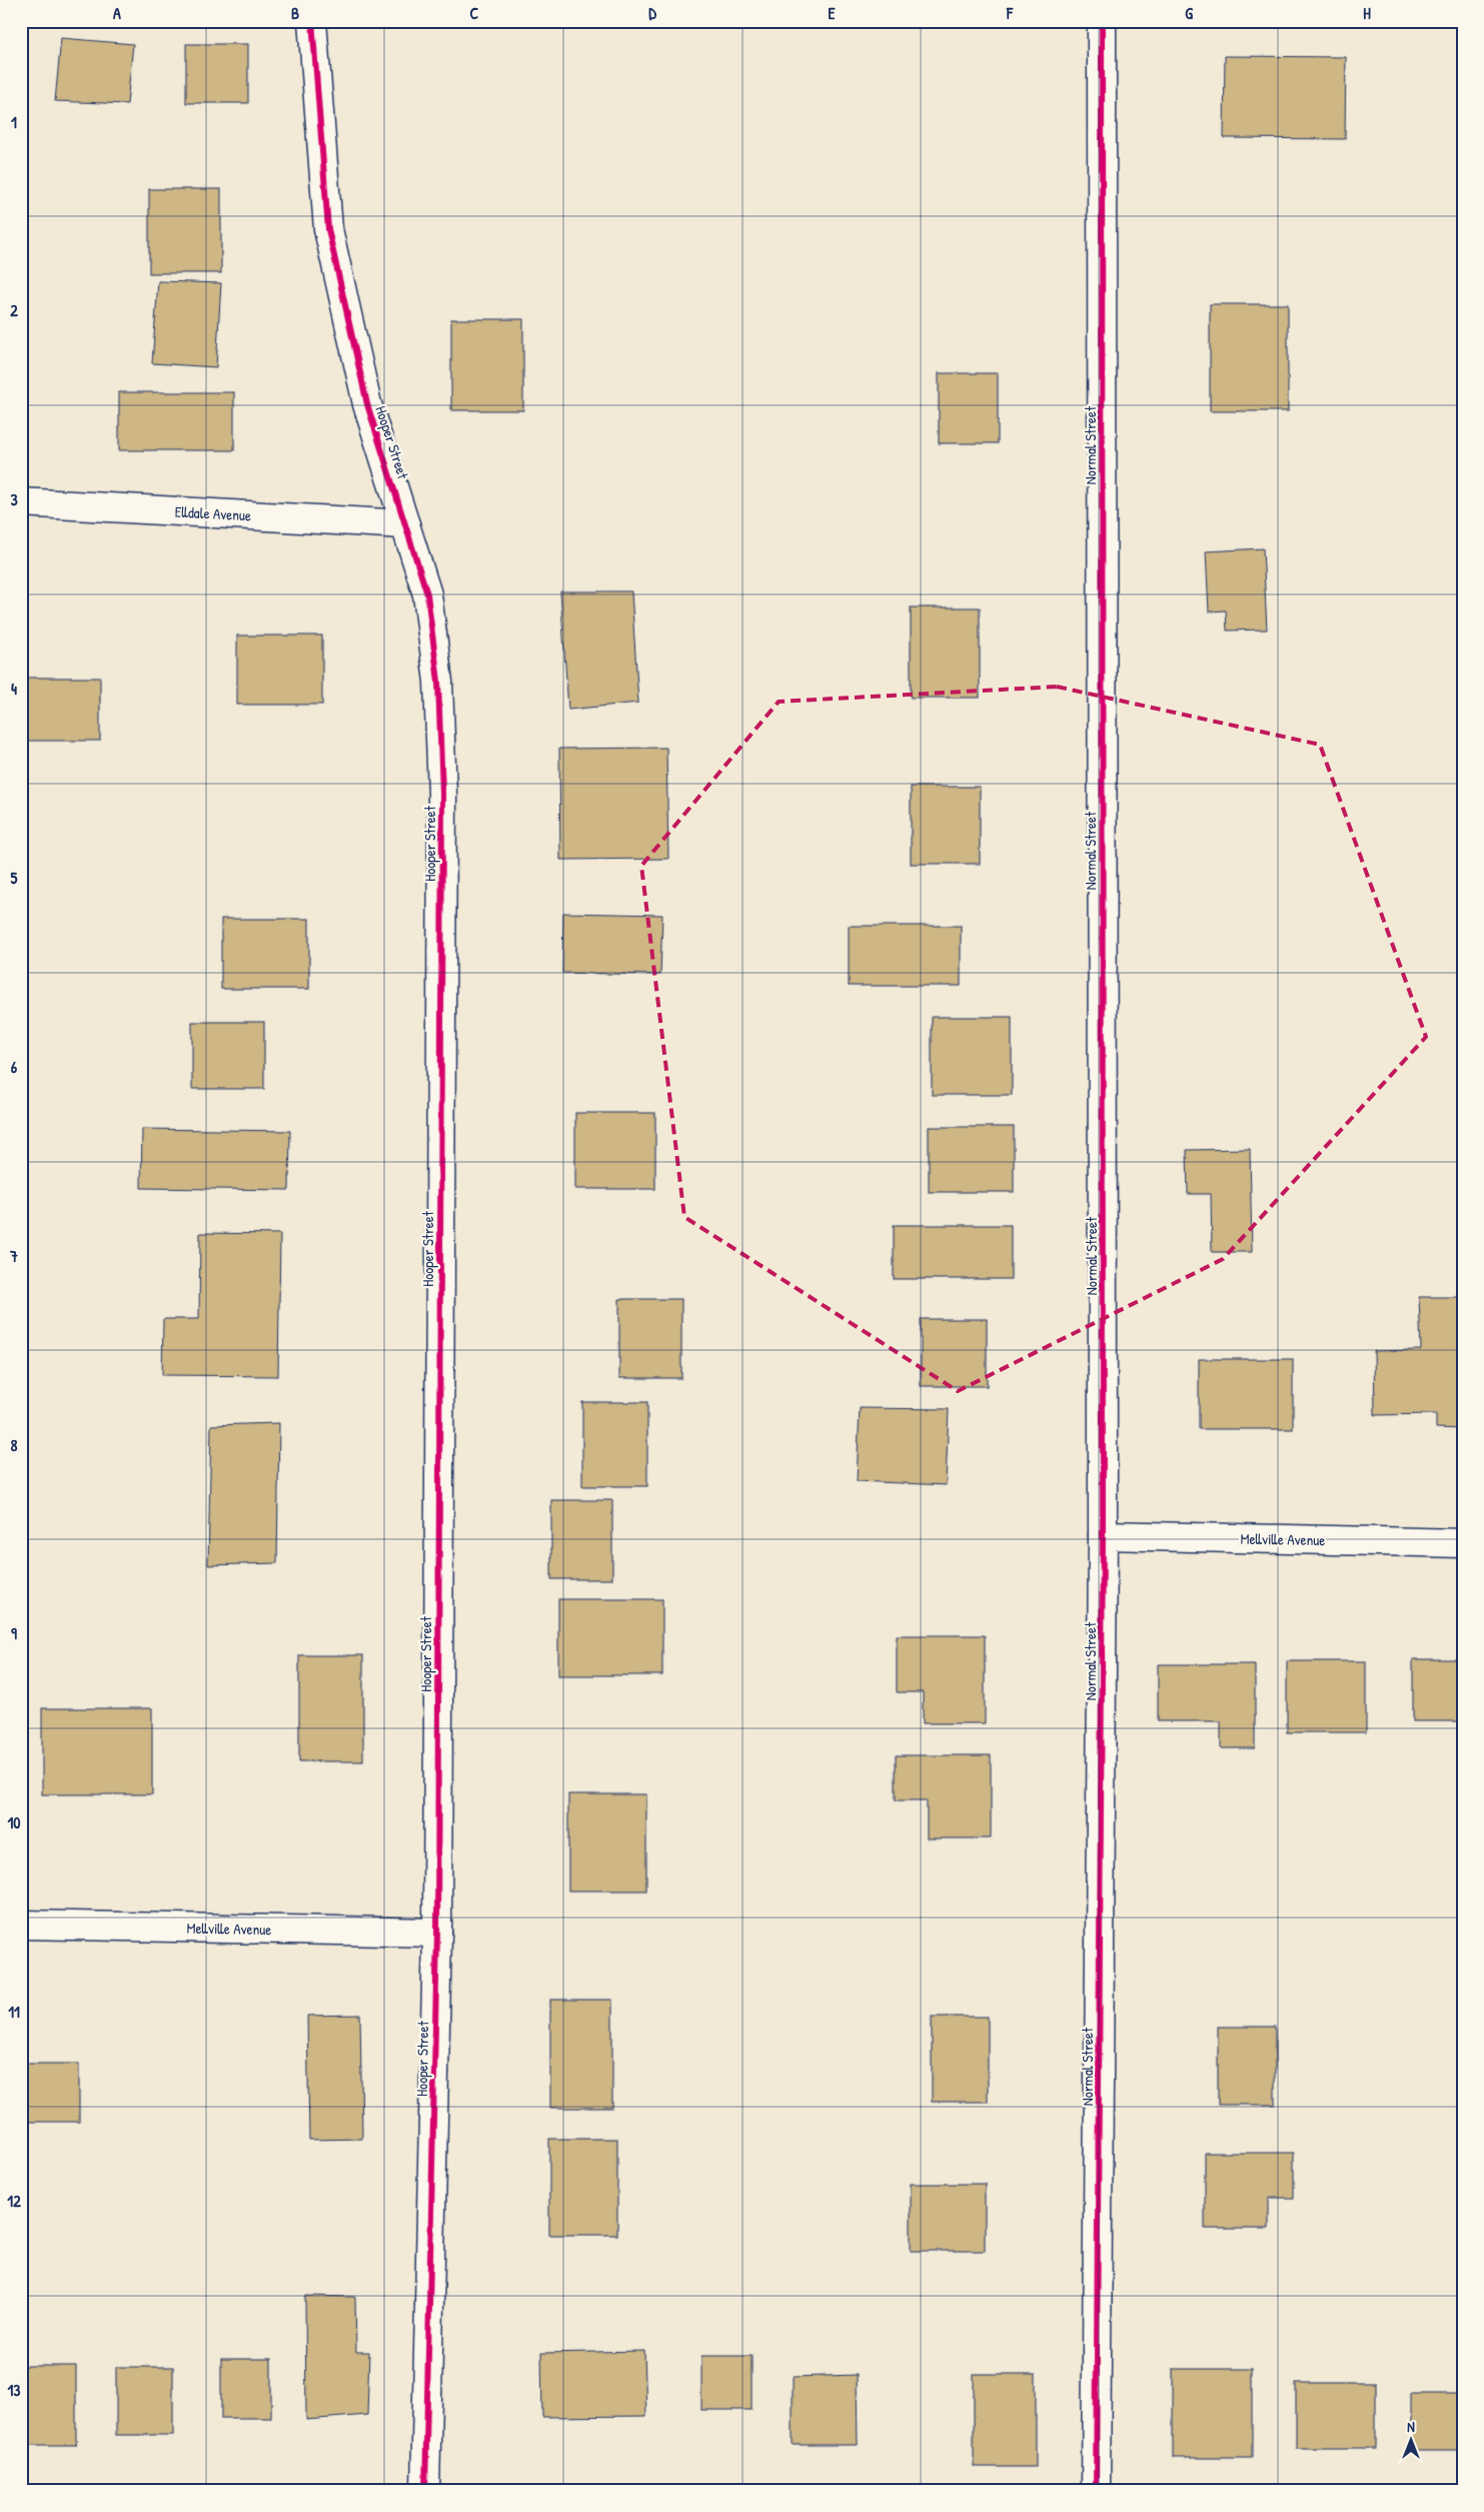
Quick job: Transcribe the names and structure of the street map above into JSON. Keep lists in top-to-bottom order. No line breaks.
{"streets":{"street":["Hooper Street","Normal Street","Elldale Avenue","Mellville Avenue"]},"crossings":[["Hooper Street","Elldale Avenue"],["Hooper Street","Mellville Avenue"],["Normal Street","Mellville Avenue"]],"north":"top","grid":{"columns":["A","B","C","D","E","F","G","H"],"rows":["1","2","3","4","5","6","7","8","9","10","11","12","13"]}}
